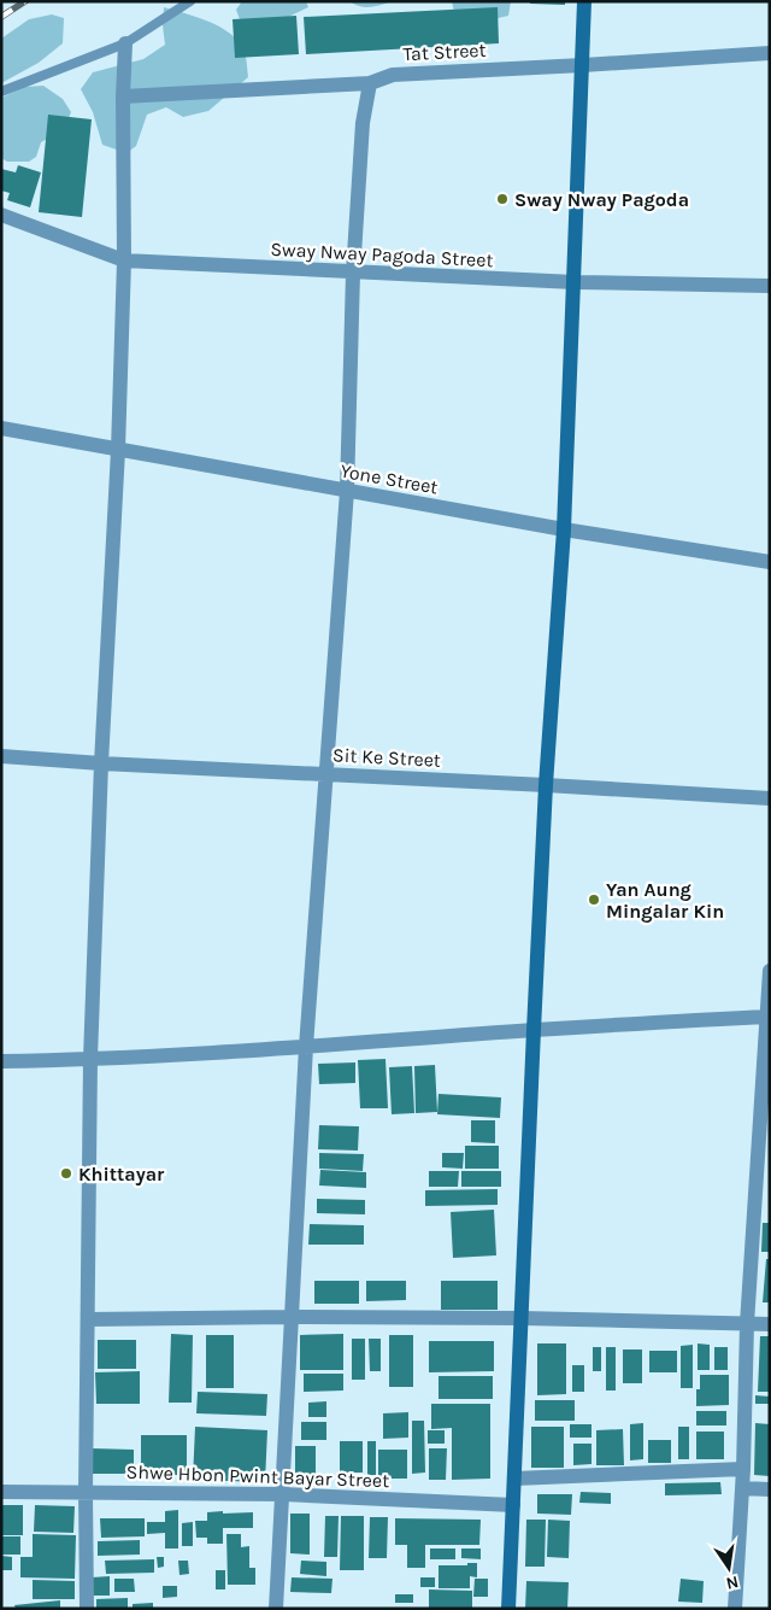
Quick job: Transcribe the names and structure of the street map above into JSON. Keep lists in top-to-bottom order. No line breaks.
{"streets":{"street":["Tat Street","Sway Nway Pagoda Street","Yone Street","Sit Ke Street","Shwe Hbon Pwint Bayar Street"]},"places":["Sway Nway Pagoda","Yan Aung Mingalar Kin","Khittayar"],"north":"bottom"}
